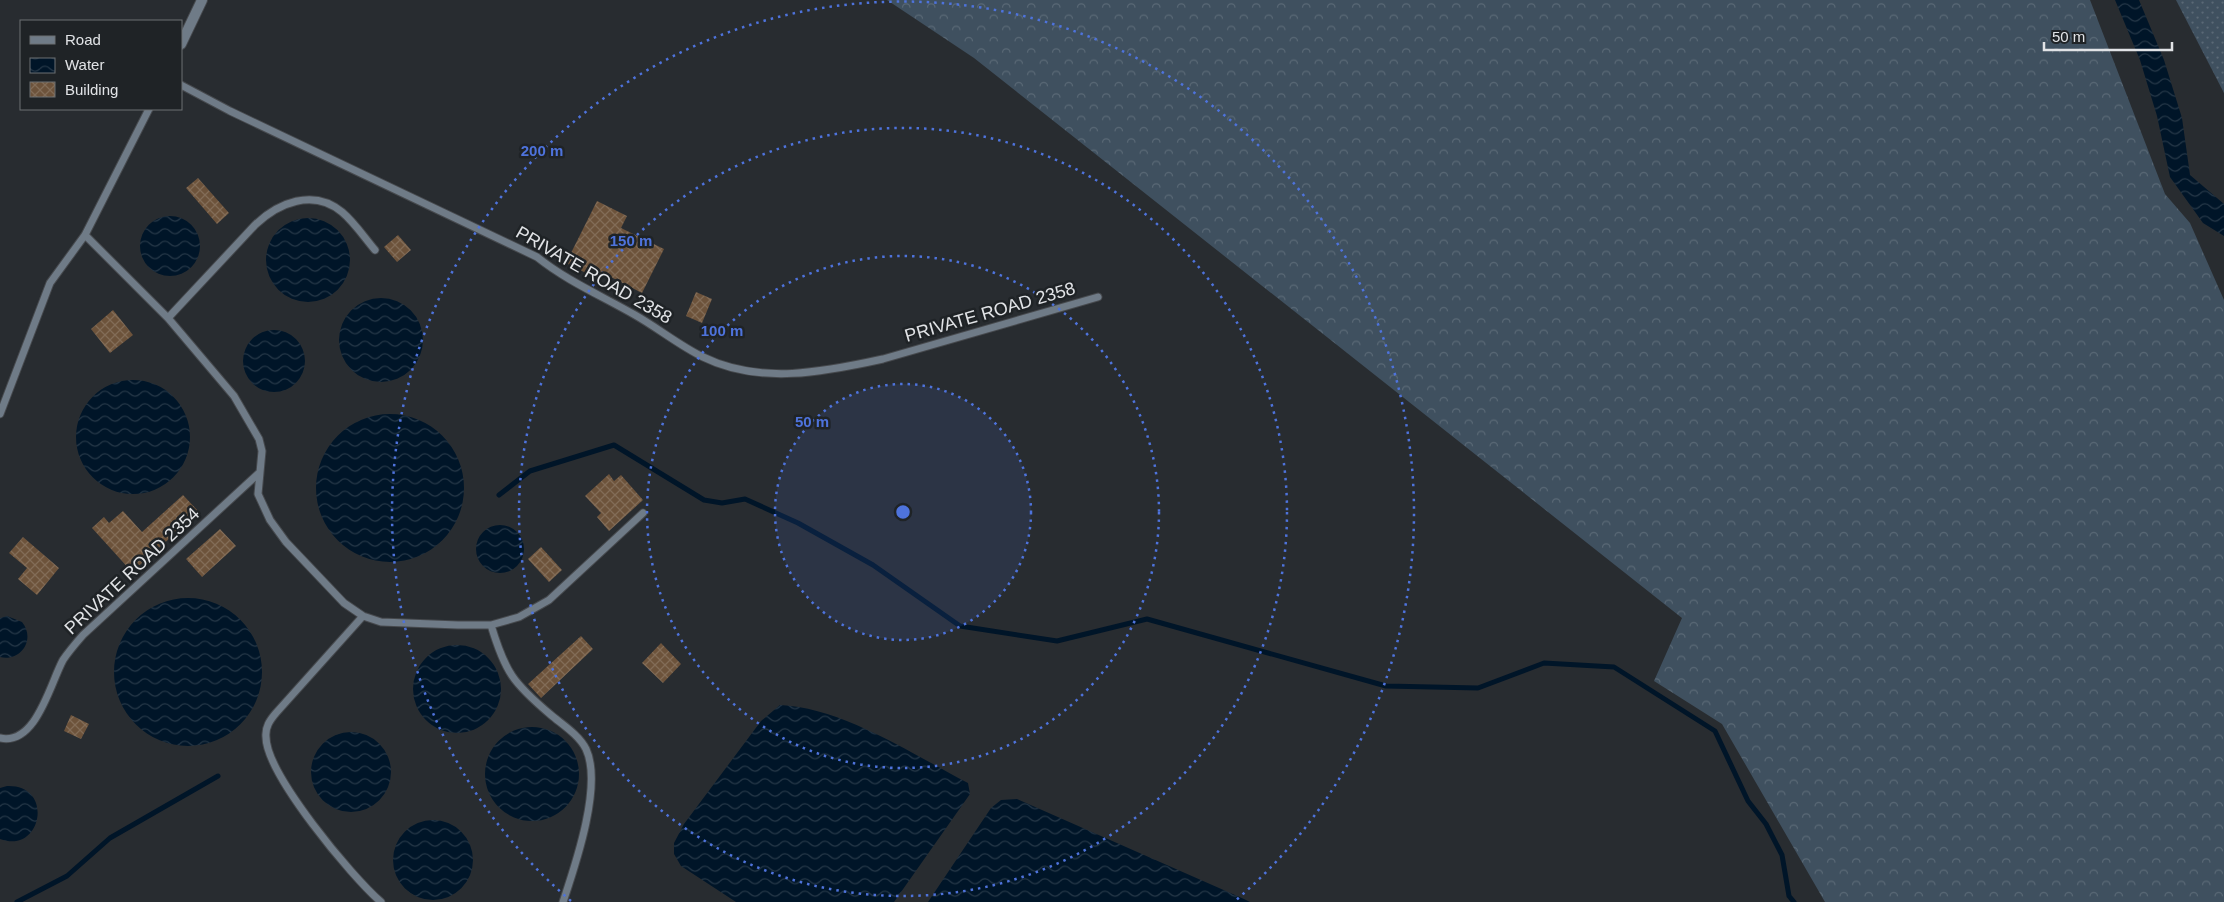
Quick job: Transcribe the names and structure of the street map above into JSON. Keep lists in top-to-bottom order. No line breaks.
{"streets":{"lane":["PRIVATE ROAD 2358","PRIVATE ROAD 2354"]},"legend":["Road","Water","Building"],"scale_bar":"50 m","rings":["200 m","150 m","100 m","50 m"]}
